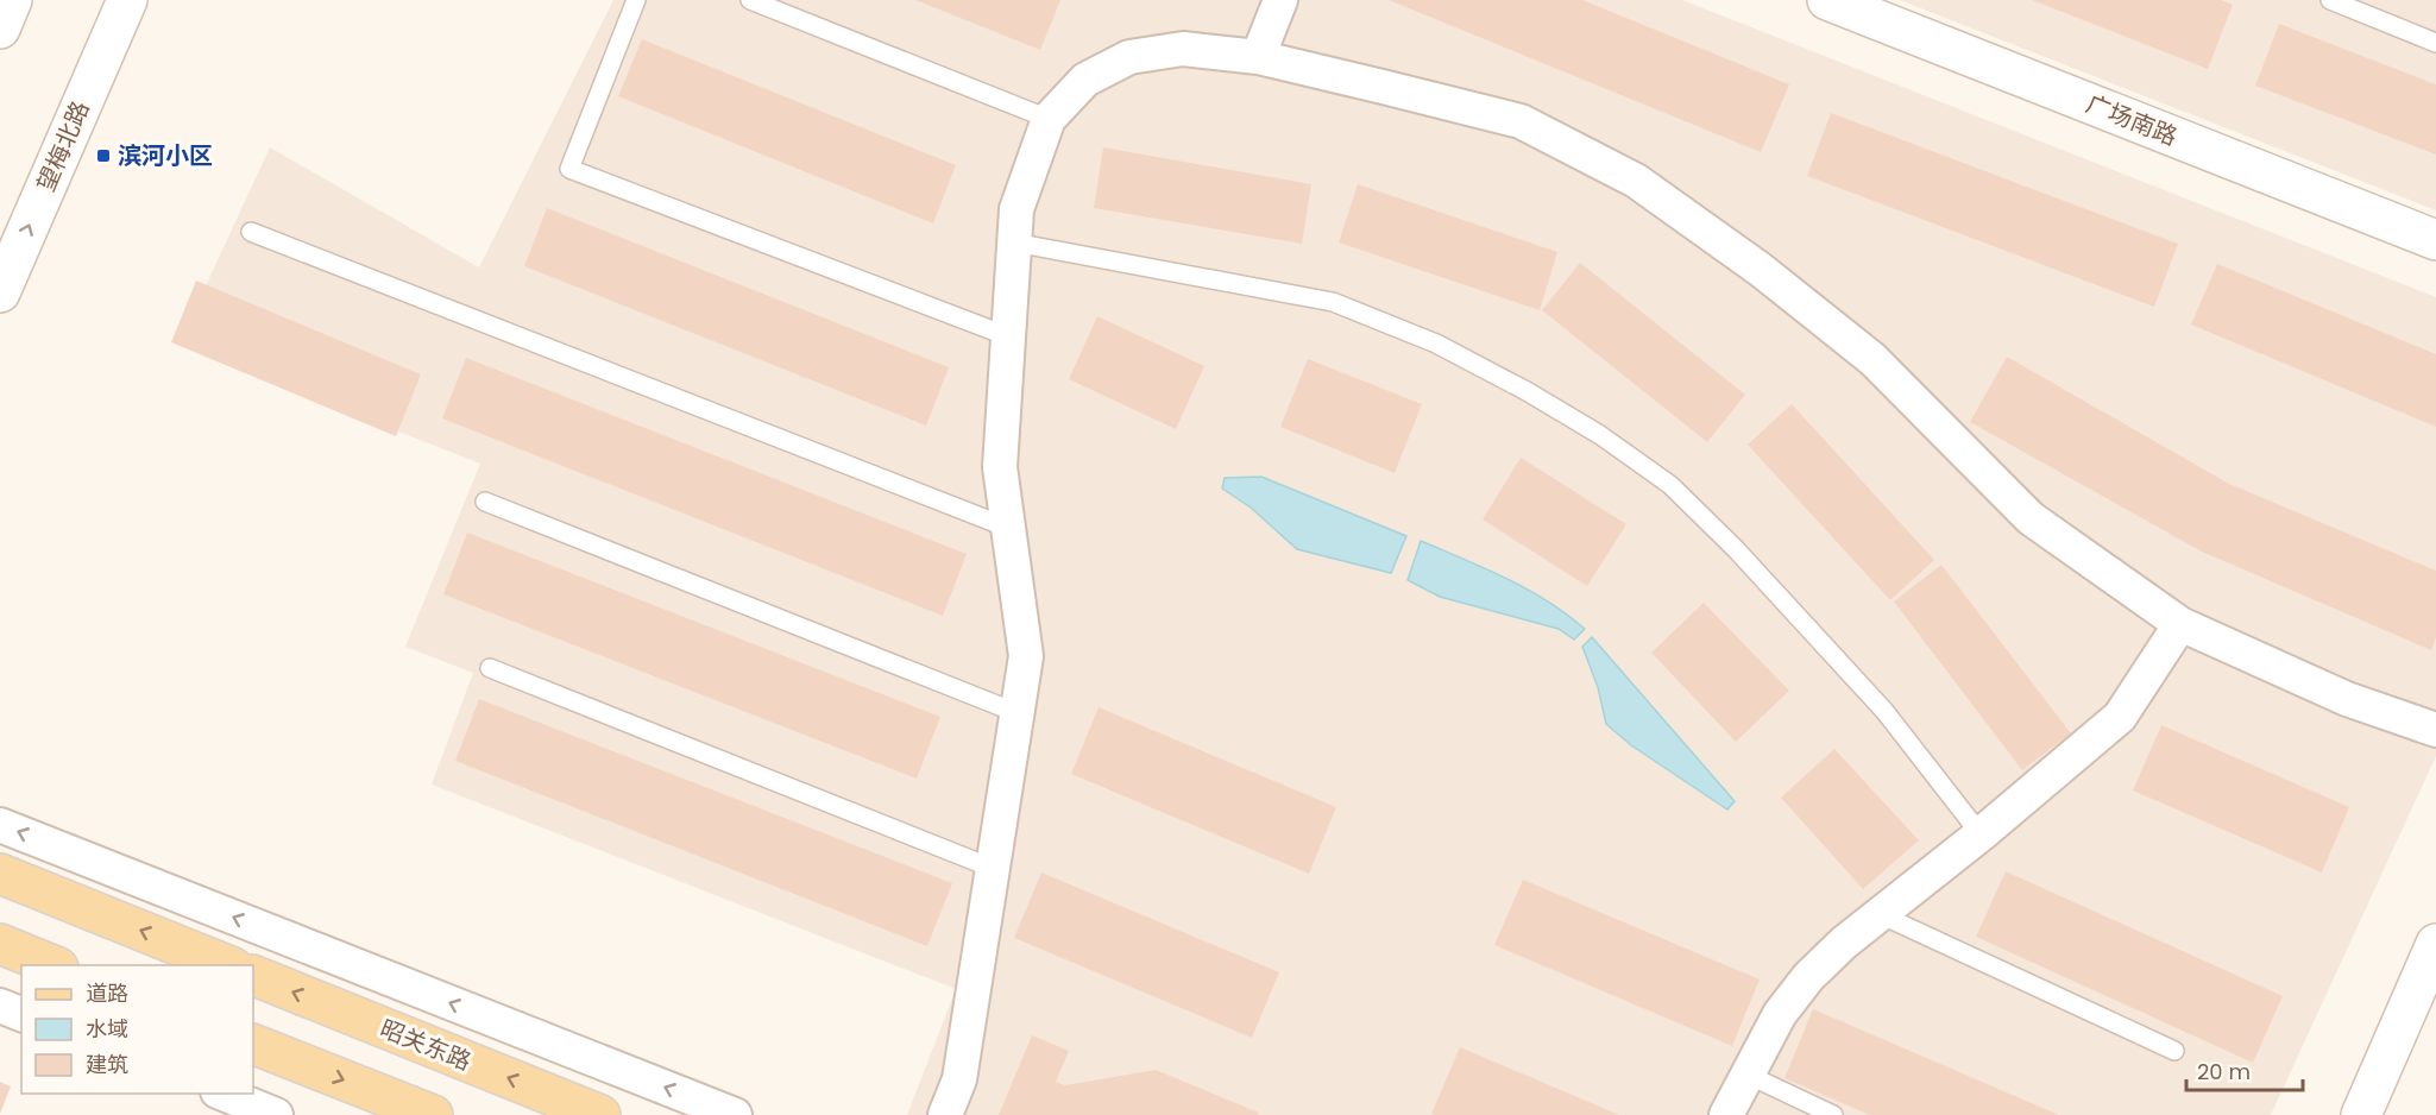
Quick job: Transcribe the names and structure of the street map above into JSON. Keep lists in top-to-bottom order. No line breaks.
{"streets":{"main road":["昭关东路"],"street":["广场南路","望梅北路"]},"one_way":["望梅北路"],"places":{"transit":["滨河小区"]},"legend":["道路","水域","建筑"],"scale_bar":"20 m"}
